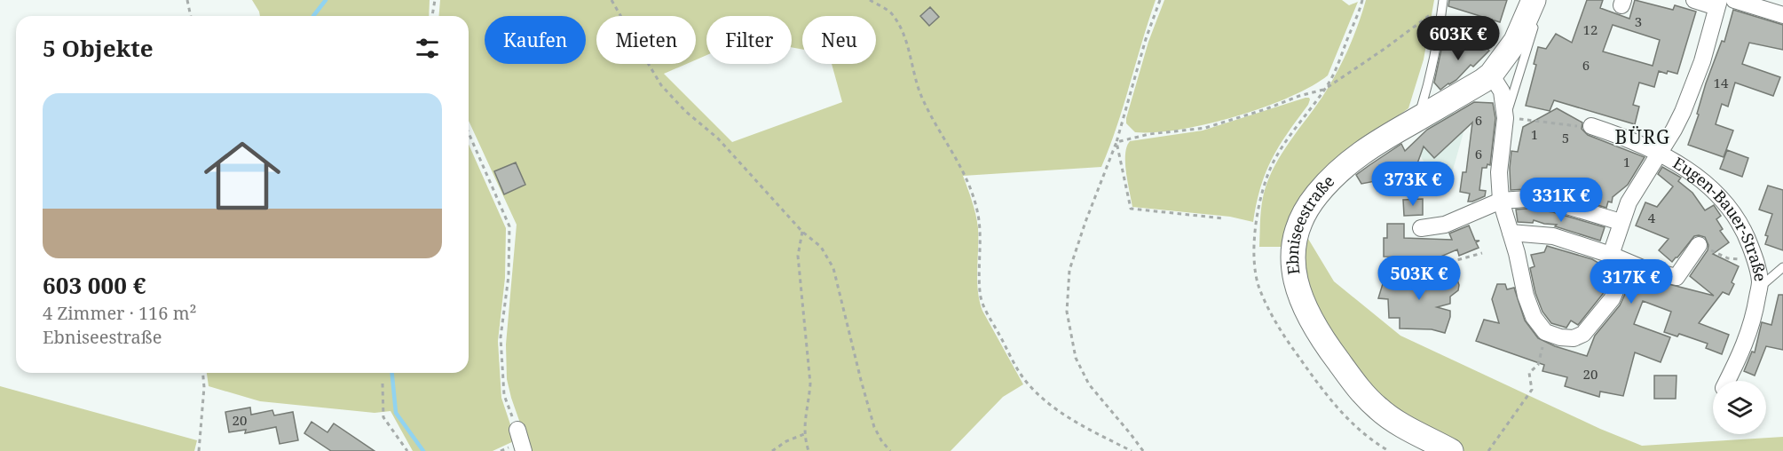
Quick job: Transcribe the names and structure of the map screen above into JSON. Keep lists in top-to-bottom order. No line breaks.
{"streets":{"street":["Eugen-Bauer-Straße","Ebniseestraße"]},"districts":["BÜRG"],"house_numbers":["3","12","6","14","6","1","5","6","1","4","20","20"],"page":{"price":["603K €","373K €","331K €","503K €","317K €"],"chip":["Kaufen","Mieten","Filter","Neu"],"heading":"5 Objekte","list":[{"name":"603 000 €","note":"4 Zimmer · 116 m² · Ebniseestraße"}]}}
